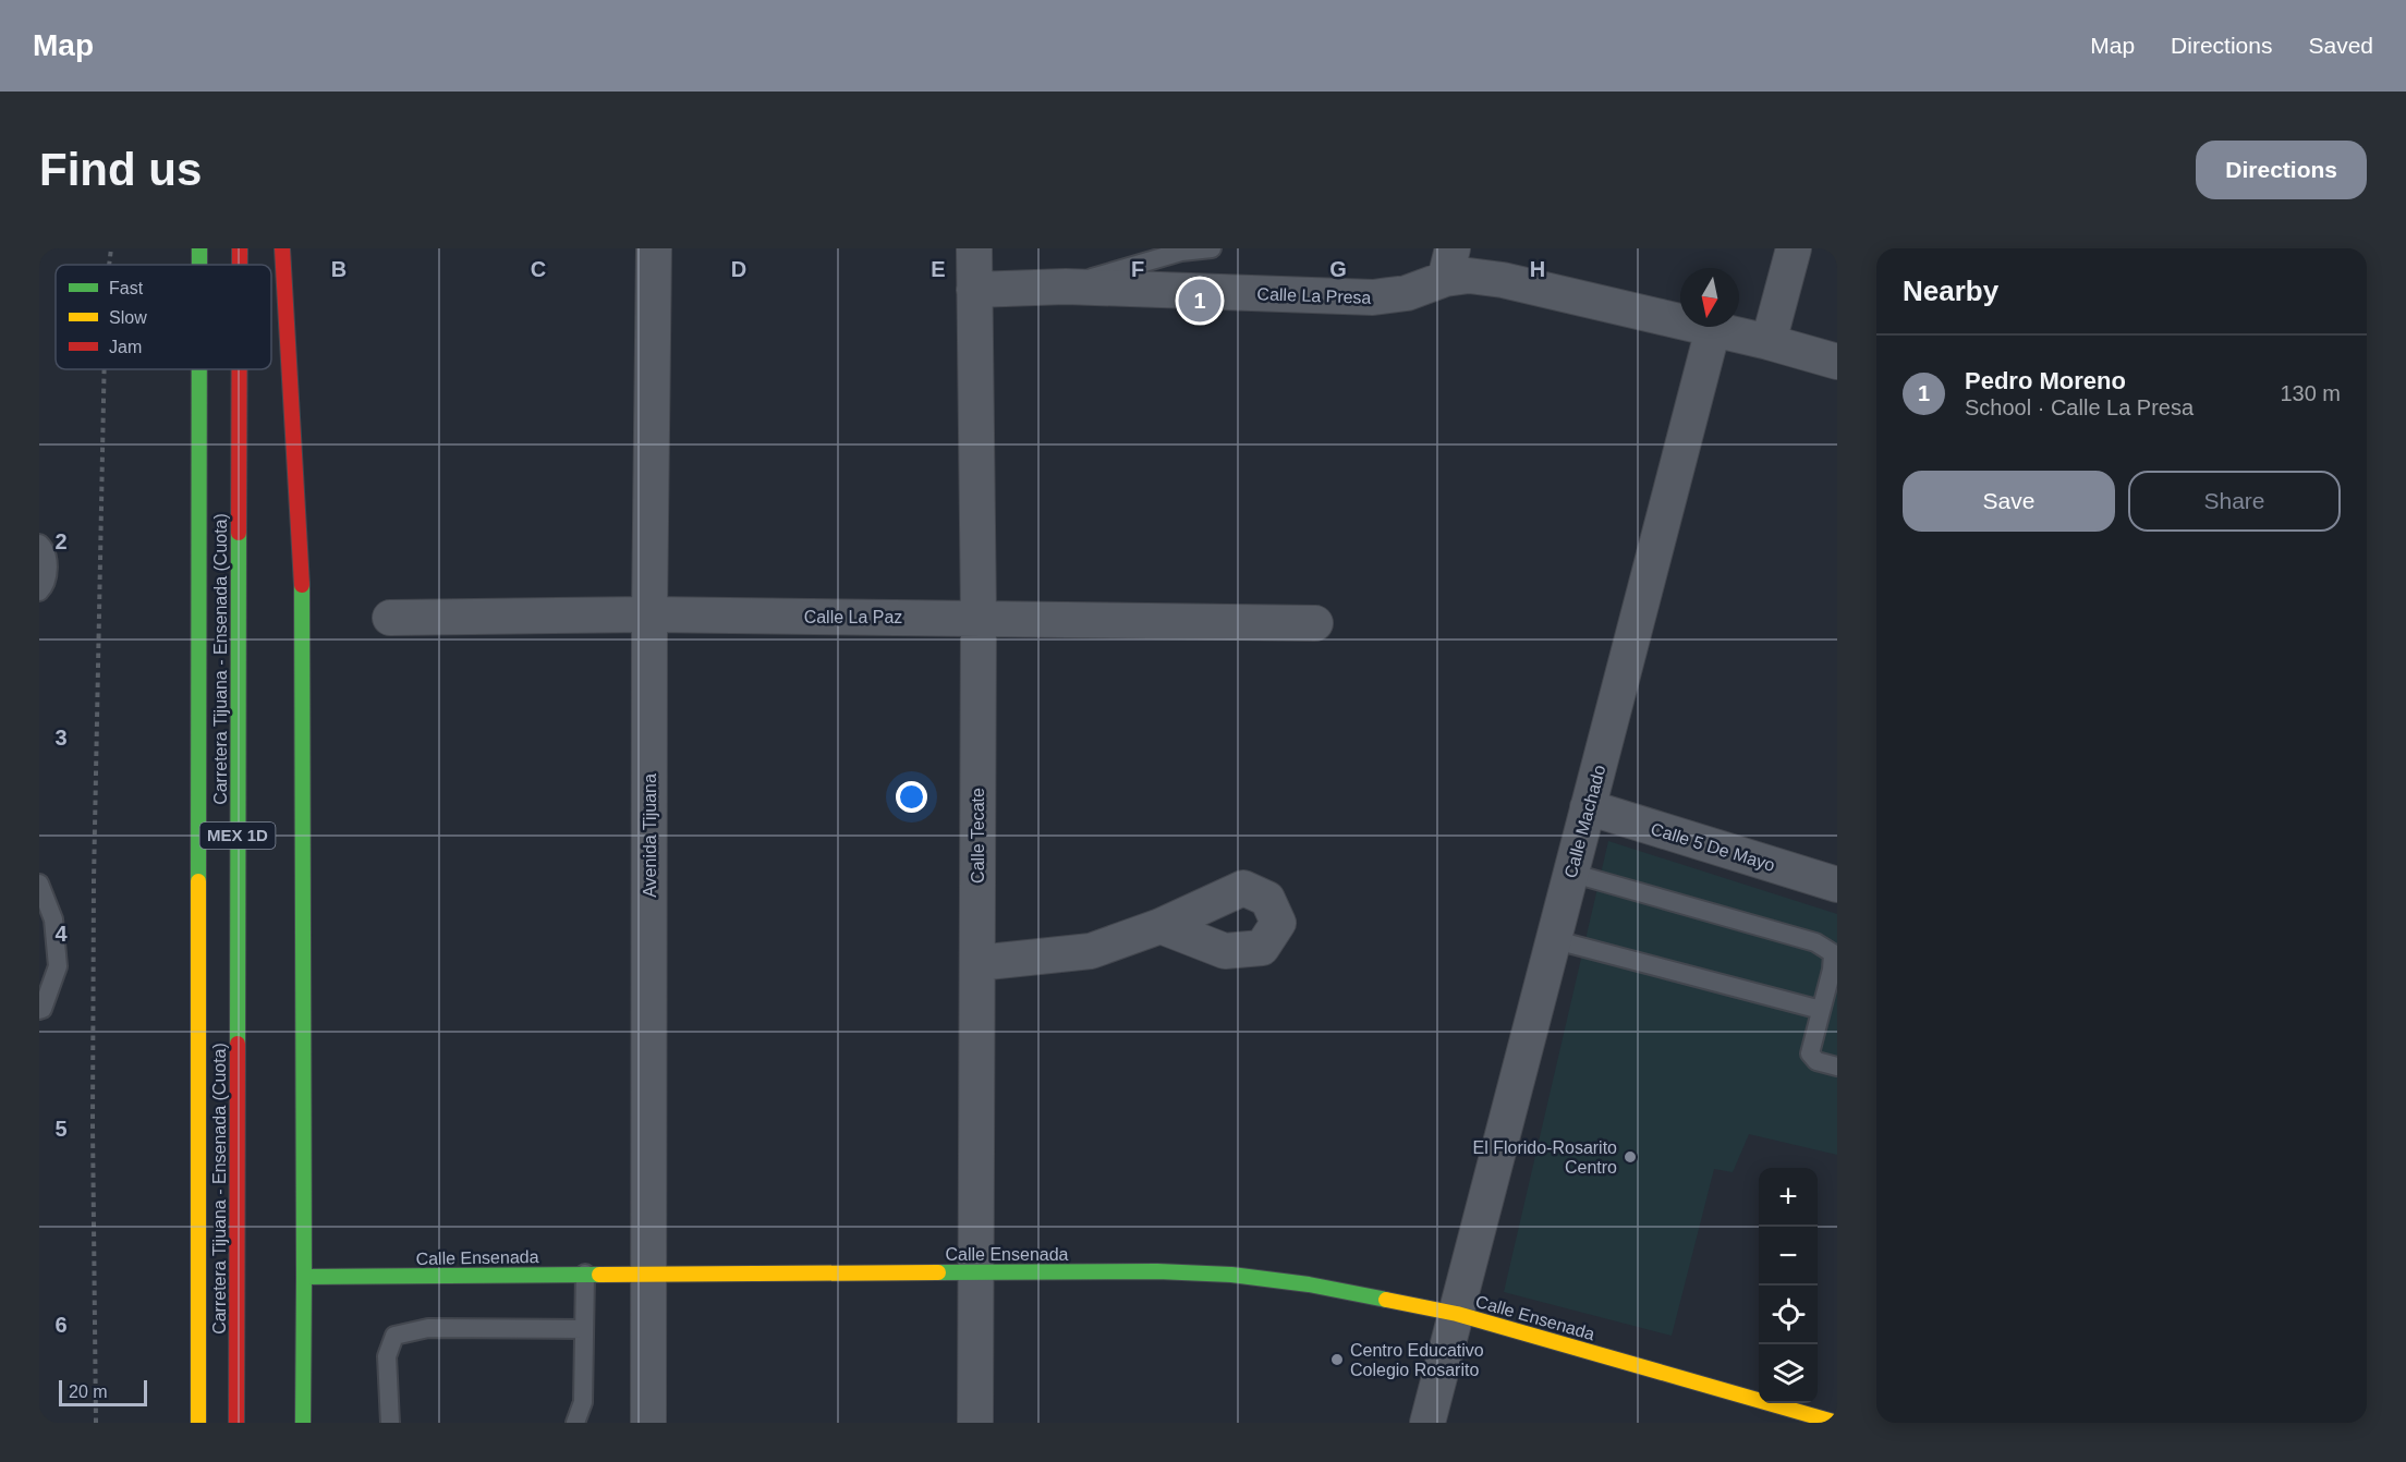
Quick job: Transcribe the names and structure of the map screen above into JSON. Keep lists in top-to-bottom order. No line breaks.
{"streets":{"main road":["Carretera Tijuana - Ensenada (Cuota)","MEX 1D","Calle Ensenada"],"street":["Calle La Presa","Calle La Paz","Calle Machado","Avenida Tijuana","Calle Tecate","Calle 5 De Mayo"]},"crossings":[["Calle La Presa","Calle Machado"],["Calle La Presa","Calle Tecate"],["Calle La Paz","Avenida Tijuana"],["Calle La Paz","Calle Tecate"],["Calle Machado","Calle 5 De Mayo"],["Calle Machado","Calle Ensenada"],["Avenida Tijuana","Calle Ensenada"],["Calle Tecate","Calle Ensenada"]],"places":["El Florido-Rosarito Centro","Centro Educativo Colegio Rosarito"],"legend":["Fast","Slow","Jam"],"scale_bar":"20 m","north":"bottom","page":{"header":"Map","nav":["Map","Directions","Saved"],"buttons":["Directions",["Save","Share"]],"title":"Find us","heading":"Nearby","pins":"1","list":[{"mark":"1","name":"Pedro Moreno","note":"School · Calle La Presa","value":"130 m"}],"map_buttons":["+","−"],"scale":"20 m"},"grid":{"columns":["B","C","D","E","F","G","H"],"rows":["2","3","4","5","6"]}}
